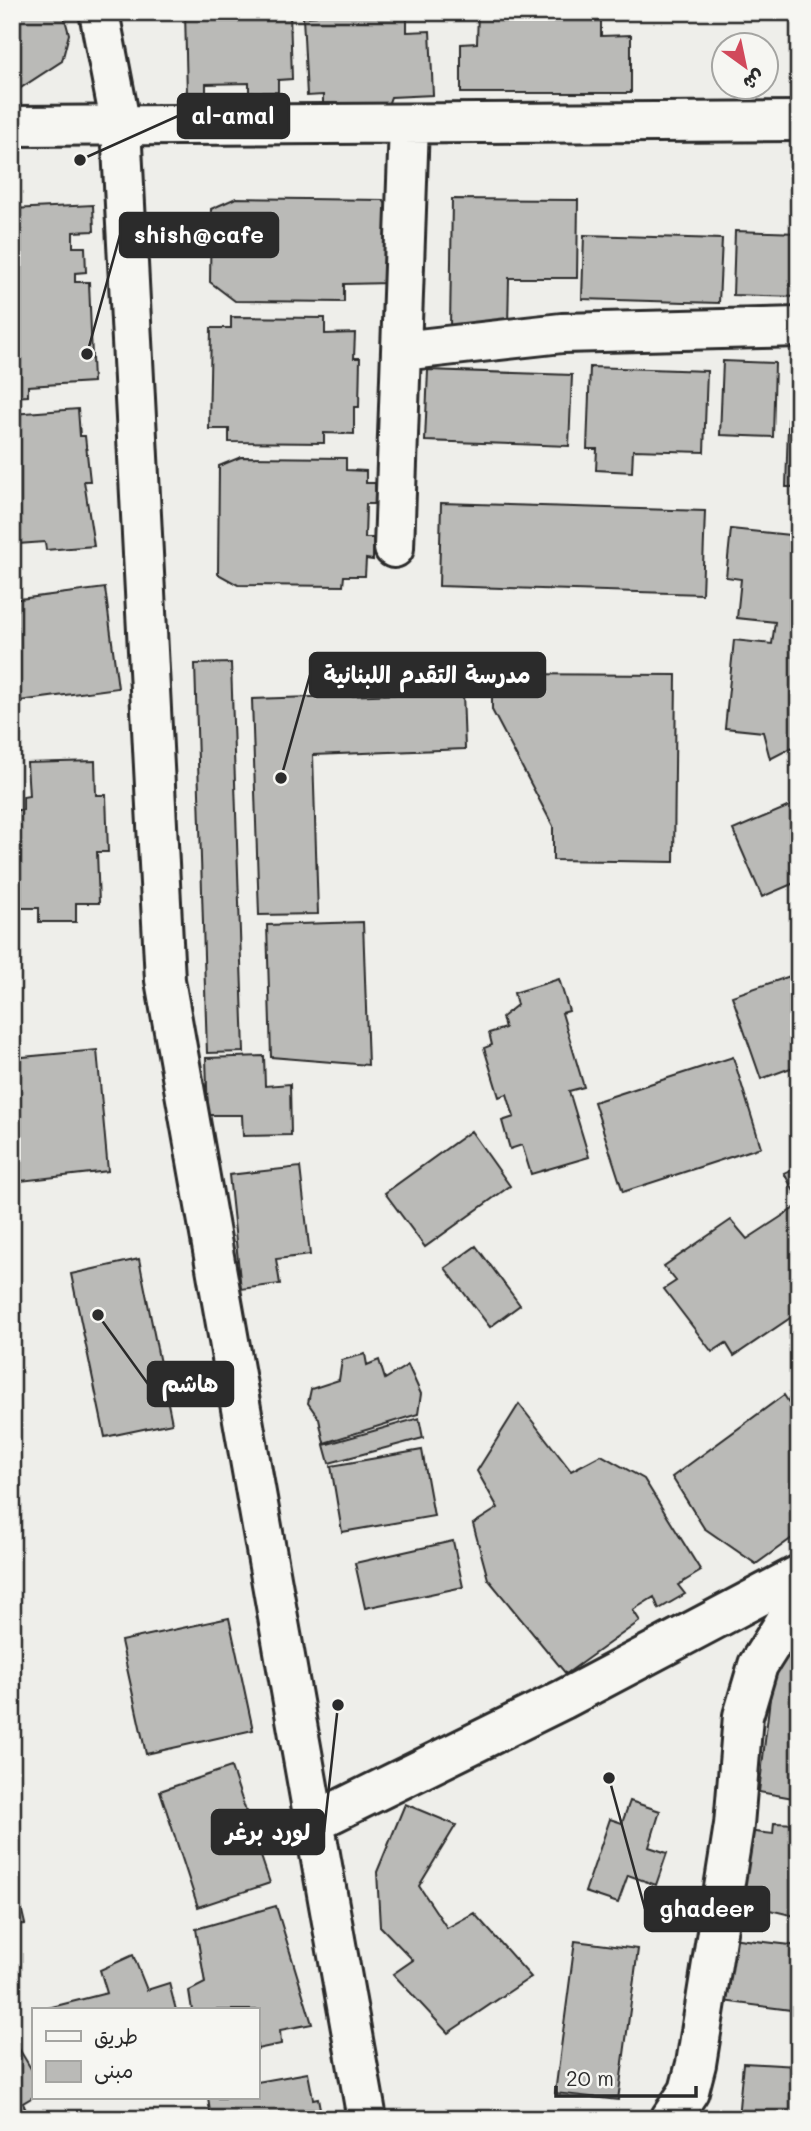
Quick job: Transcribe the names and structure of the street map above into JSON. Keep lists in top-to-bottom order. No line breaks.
{"places":["al-amal","shish@cafe","مدرسة التقدم اللبنانية","هاشم","لورد برغر","ghadeer"],"legend":["طريق","مبنى"],"scale_bar":"20 m","north":"bottom right"}
